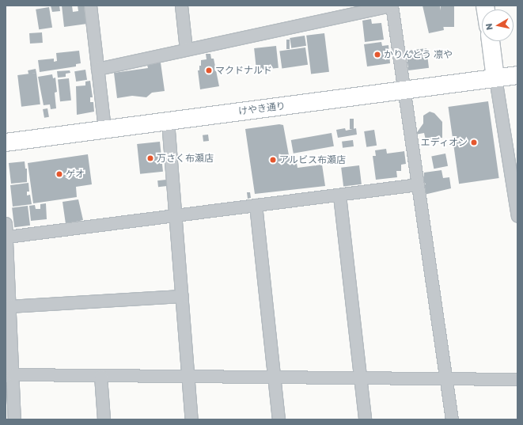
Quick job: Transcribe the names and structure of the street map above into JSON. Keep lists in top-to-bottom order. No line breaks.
{"streets":{"street":["けやき通り"]},"places":["かりんとう 凛や","マクドナルド","エディオン","万さく布瀬店","アルビス布瀬店","ゲオ"],"north":"left"}
